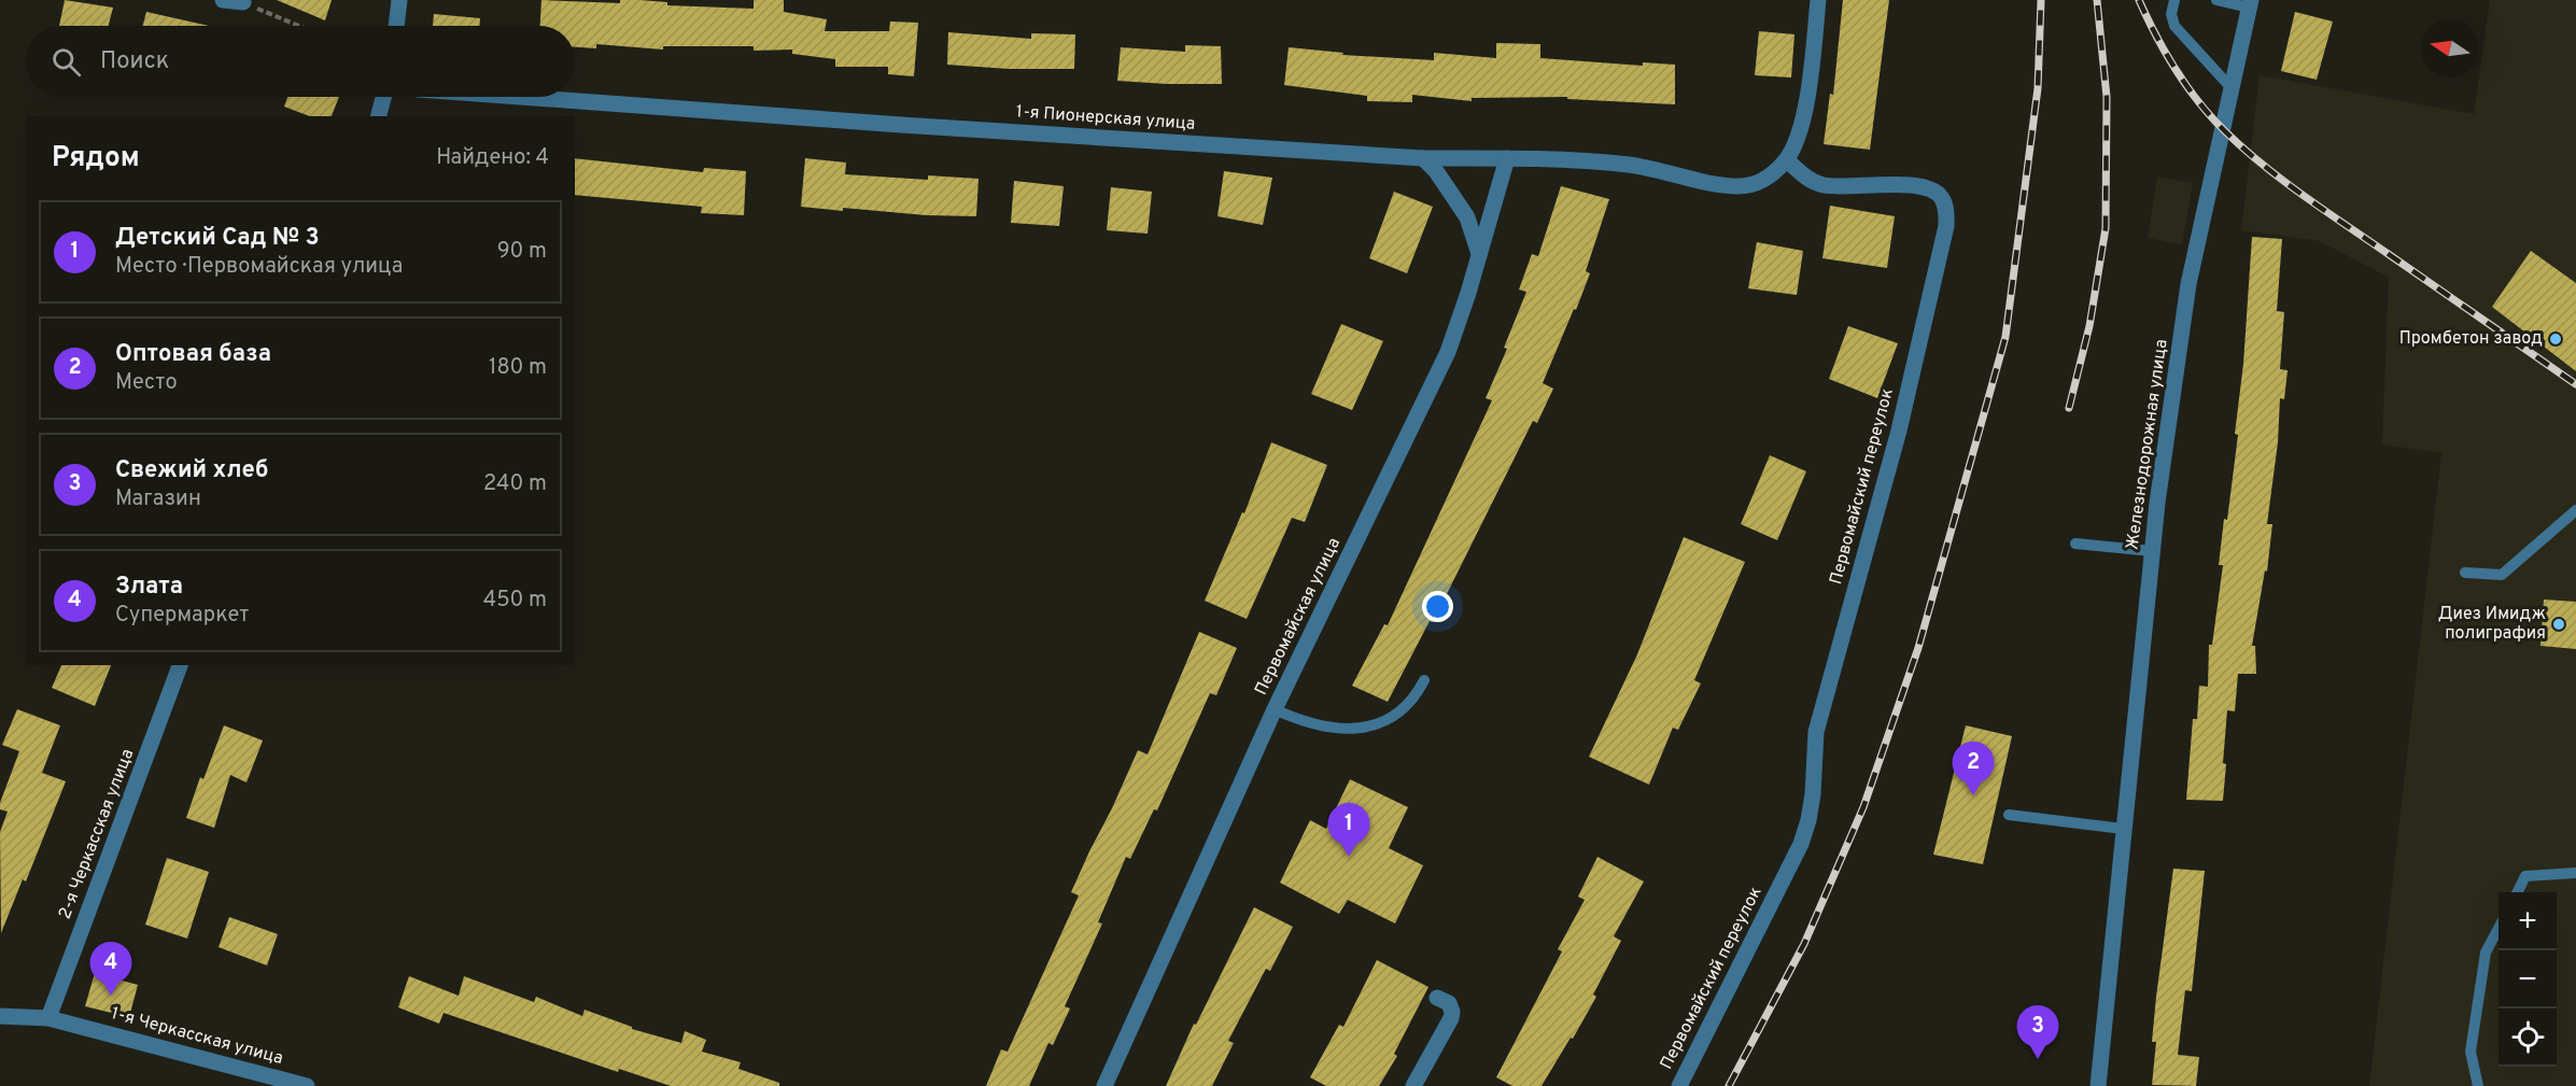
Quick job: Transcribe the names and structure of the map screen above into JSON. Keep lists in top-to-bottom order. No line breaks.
{"streets":{"street":["1-я Пионерская улица","Железнодорожная улица","Первомайский переулок","Первомайская улица","2-я Черкасская улица","1-я Черкасская улица"]},"crossings":[["1-я Пионерская улица","Первомайский переулок"],["1-я Пионерская улица","Первомайская улица"],["2-я Черкасская улица","1-я Черкасская улица"]],"places":["Промбетон завод","Диез Имидж полиграфия"],"north":"left","page":{"search":"Поиск","heading":["Рядом","Найдено: 4"],"list":[{"mark":"1","name":"Детский Сад № 3","note":"Место · Первомайская улица","value":"90 m"},{"mark":"2","name":"Оптовая база","note":"Место","value":"180 m"},{"mark":"3","name":"Свежий хлеб","note":"Магазин","value":"240 m"},{"mark":"4","name":"Злата","note":"Супермаркет","value":"450 m"}],"pins":["2","1","4","3"],"map_buttons":["+","−"]}}
